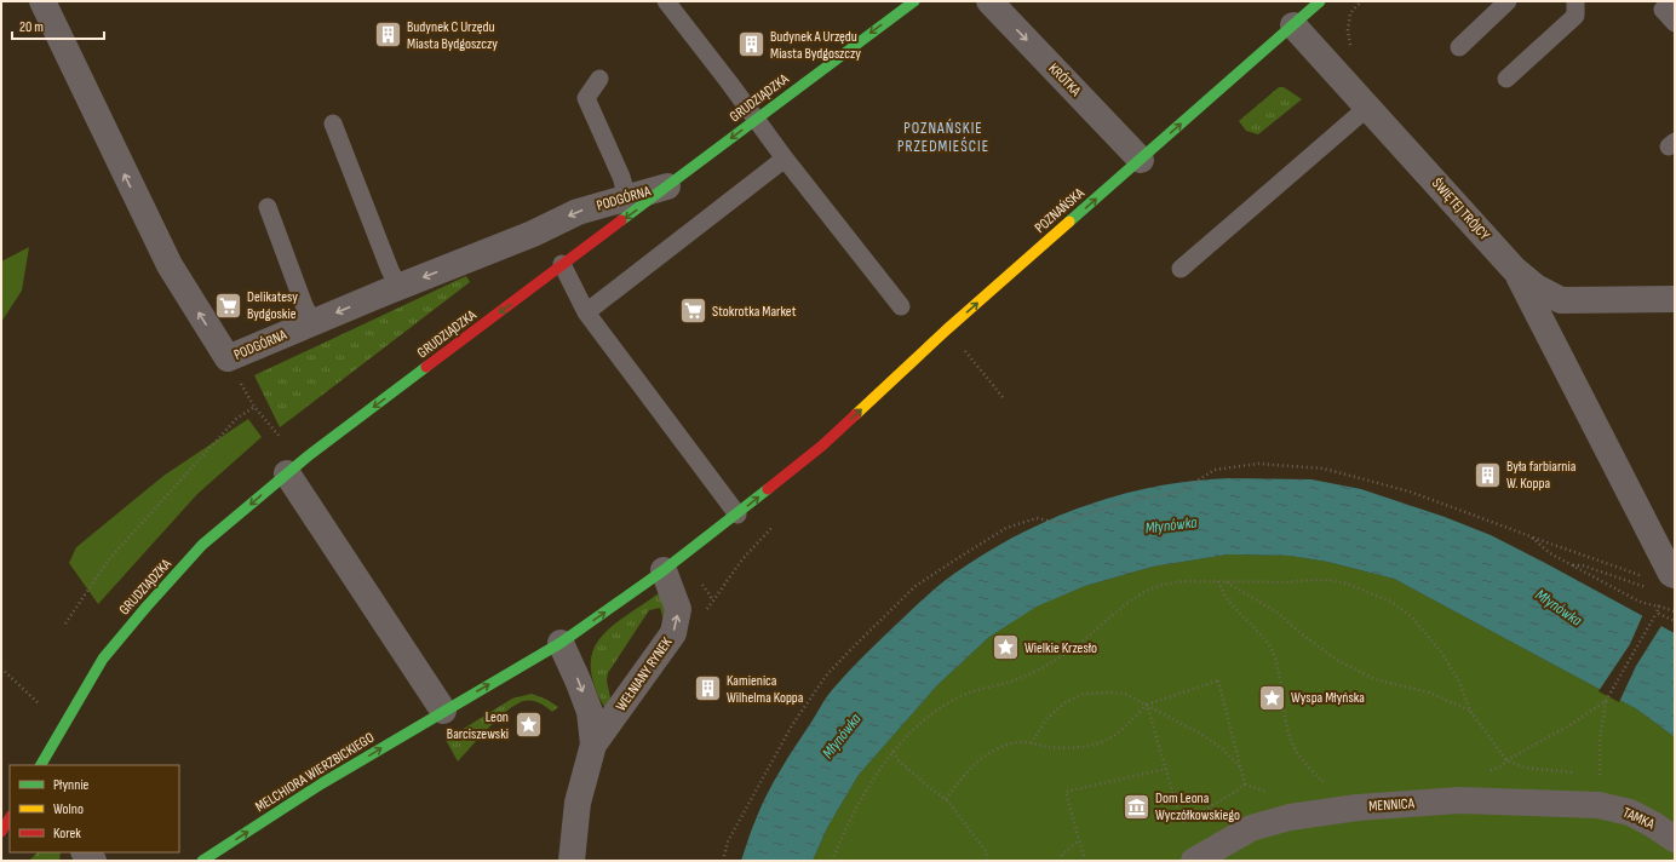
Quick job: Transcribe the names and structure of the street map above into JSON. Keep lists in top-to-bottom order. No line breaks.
{"streets":{"main road":["GRUDZIĄDZKA","POZNAŃSKA","MELCHIORA WIERZBICKIEGO"],"street":["KRÓTKA","PODGÓRNA","ŚWIĘTEJ TRÓJCY","WEŁNIANY RYNEK","MENNICA","TAMKA"]},"crossings":[["KRÓTKA","POZNAŃSKA"],["GRUDZIĄDZKA","PODGÓRNA"],["ŚWIĘTEJ TRÓJCY","POZNAŃSKA"],["MENNICA","TAMKA"]],"one_way":["KRÓTKA","GRUDZIĄDZKA","POZNAŃSKA","MELCHIORA WIERZBICKIEGO"],"districts":["POZNAŃSKIE PRZEDMIEŚCIE"],"water":["Młynówka"],"places":{"building":["Budynek C Urzędu Miasta Bydgoszczy","Budynek A Urzędu Miasta Bydgoszczy","Była farbiarnia W. Koppa","Kamienica Wilhelma Koppa"],"supermarket":["Delikatesy Bydgoskie","Stokrotka Market"],"place":["Wielkie Krzesło","Wyspa Młyńska","Leon Barciszewski"],"museum":["Dom Leona Wyczółkowskiego"]},"legend":["Płynnie","Wolno","Korek"],"scale_bar":"20 m"}
